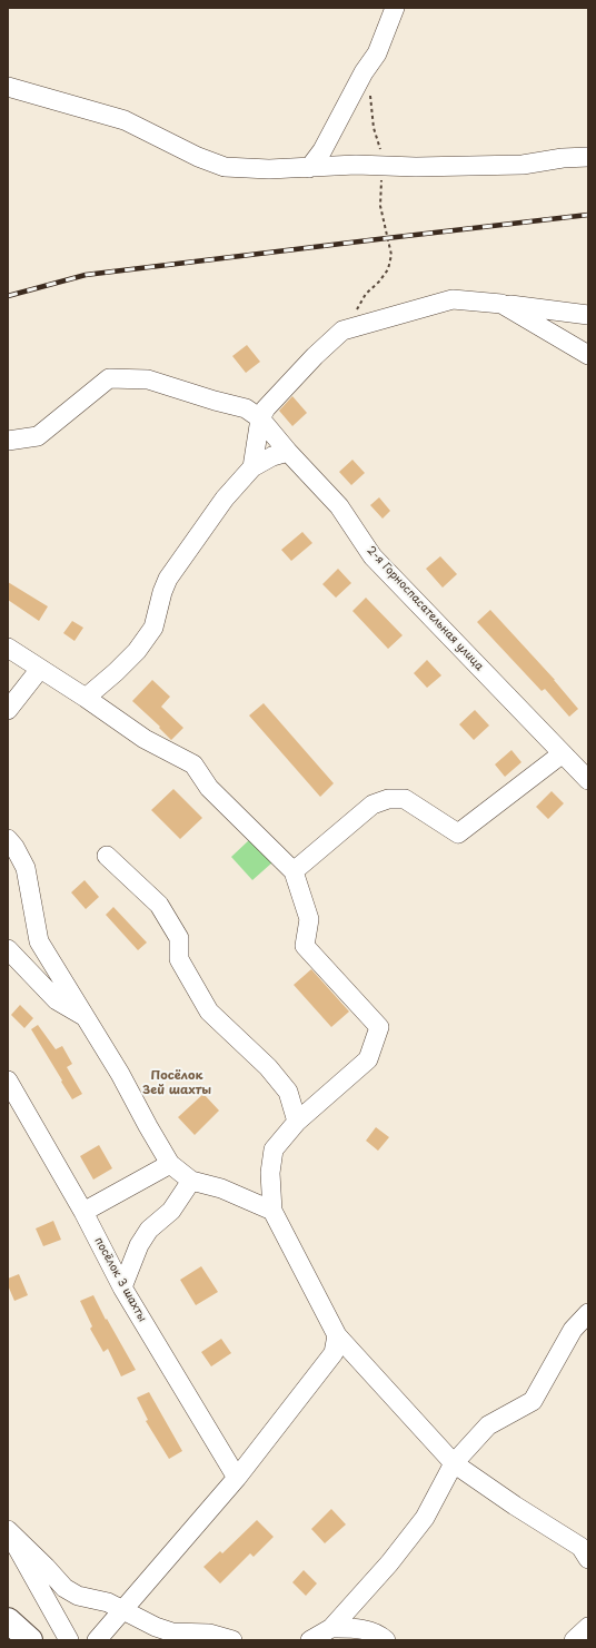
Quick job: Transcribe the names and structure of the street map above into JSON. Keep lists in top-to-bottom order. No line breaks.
{"streets":{"street":["2-я Горноспасательная улица","посёлок 3 шахты"]},"districts":["Посёлок 3ей шахты"]}
